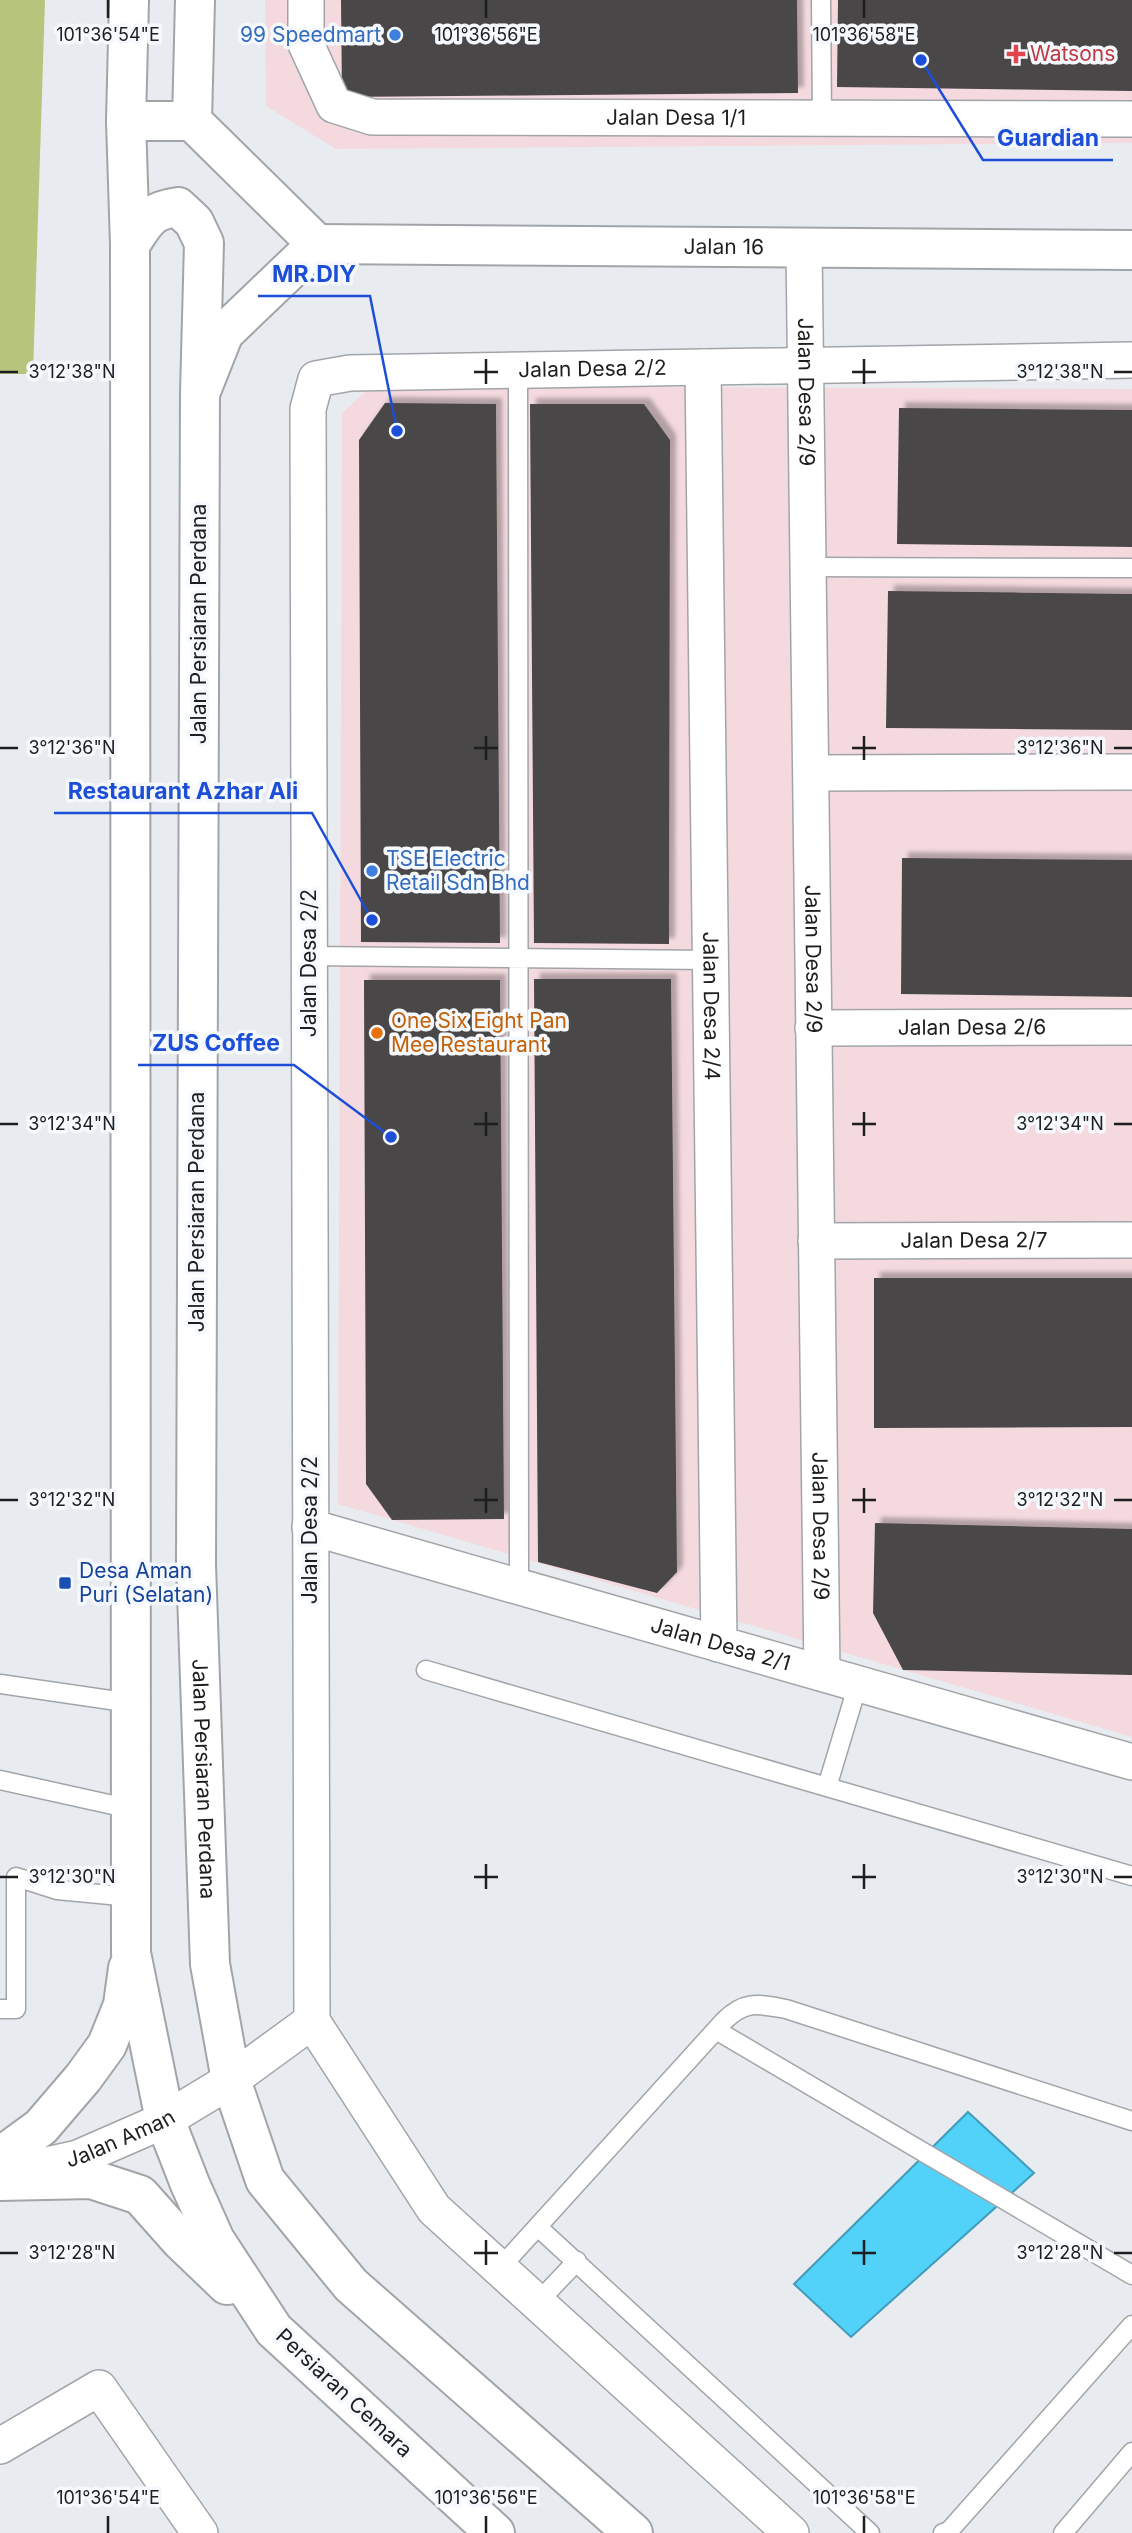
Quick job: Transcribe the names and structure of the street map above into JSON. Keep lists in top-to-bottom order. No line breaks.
{"streets":{"main road":["Jalan 16","Jalan Persiaran Perdana","Persiaran Cemara"],"street":["Jalan Desa 1/1","Jalan Desa 2/2","Jalan Desa 2/9","Jalan Desa 2/4","Jalan Desa 2/6","Jalan Desa 2/7","Jalan Desa 2/1","Jalan Aman"]},"crossings":[["Jalan 16","Jalan Desa 2/9"],["Jalan Desa 2/2","Jalan Desa 2/9"],["Jalan Desa 2/2","Jalan Desa 2/4"],["Jalan Desa 2/2","Jalan Desa 2/1"],["Jalan Desa 2/9","Jalan Desa 2/6"],["Jalan Desa 2/9","Jalan Desa 2/7"],["Jalan Desa 2/9","Jalan Desa 2/1"],["Jalan Persiaran Perdana","Jalan Aman"],["Jalan Desa 2/4","Jalan Desa 2/1"],["Jalan Aman","Persiaran Cemara"]],"places":{"other":["99 Speedmart","Guardian","MR.DIY","TSE Electric Retail Sdn Bhd","Restaurant Azhar Ali","One Six Eight Pan Mee Restaurant","ZUS Coffee"],"health":["Watsons"],"transit":["Desa Aman Puri (Selatan)"]},"coordinates":["101°36'54\"E","101°36'56\"E","101°36'58\"E","3°12'38\"N","3°12'36\"N","3°12'34\"N","3°12'32\"N","3°12'30\"N","3°12'28\"N"]}
